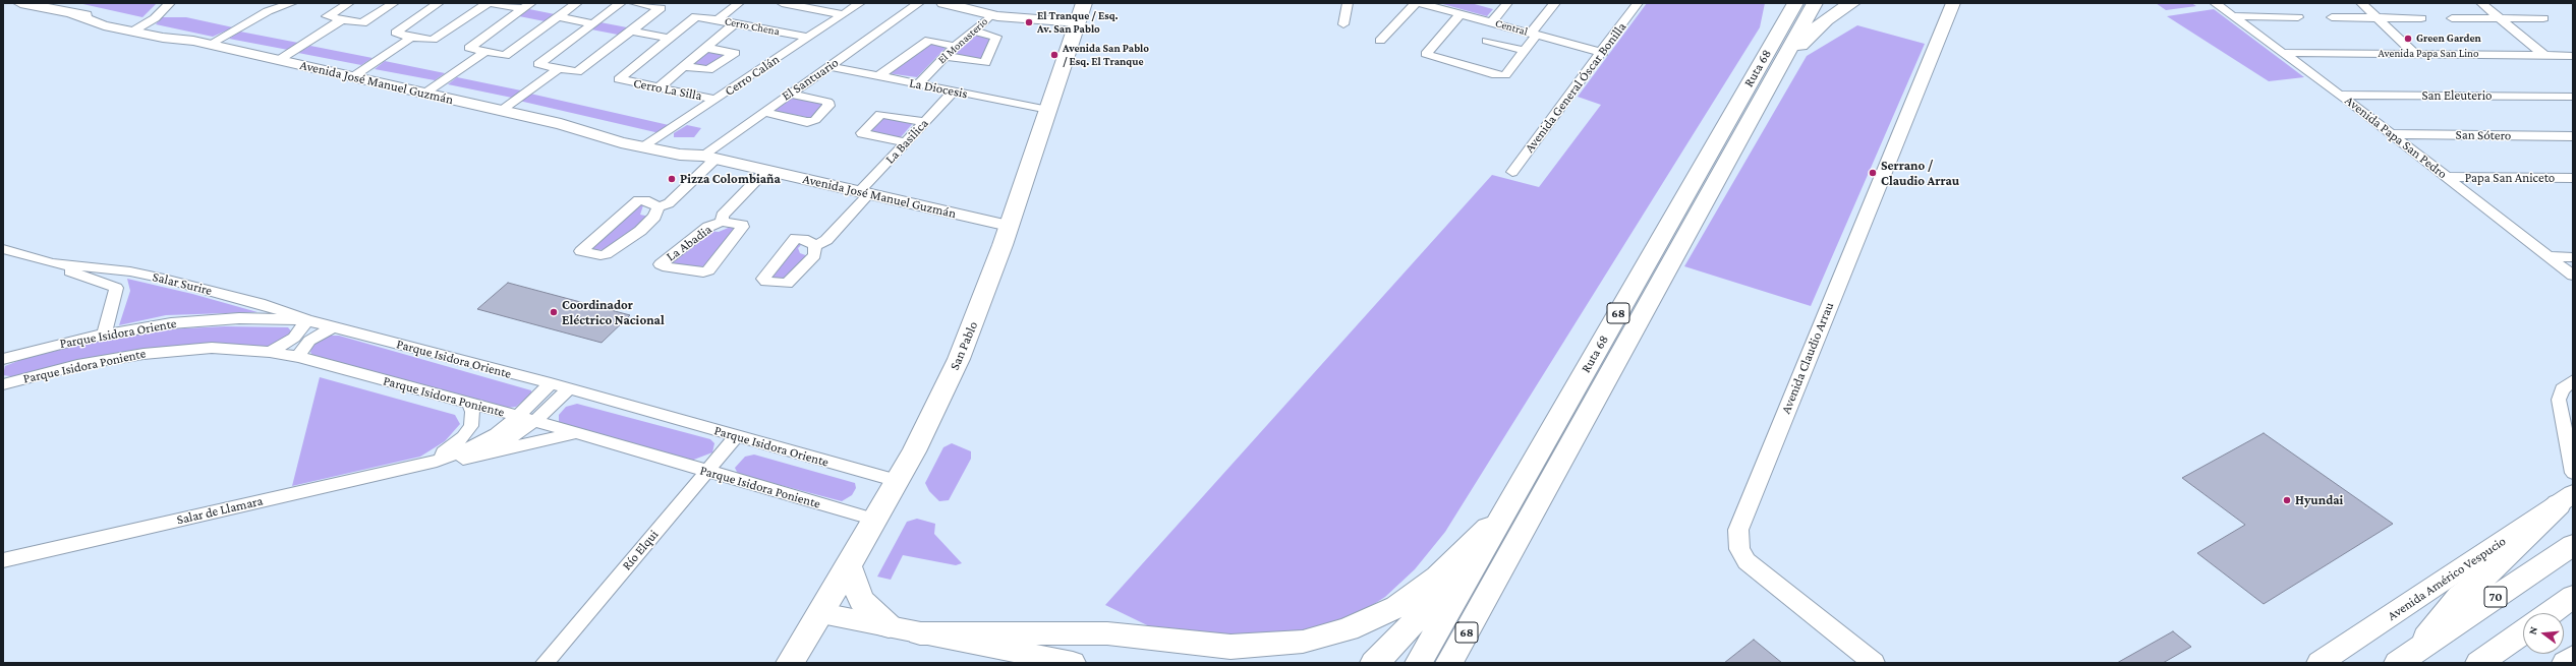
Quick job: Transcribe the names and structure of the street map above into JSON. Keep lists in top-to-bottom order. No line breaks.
{"streets":{"main road":["Ruta 68","68","San Pablo","Avenida Américo Vespucio","70"],"street":["Cerro Chena","Central","El Monasterio","Avenida Papa San Lino","Cerro Calán","El Santuario","Avenida José Manuel Guzmán","Avenida General Óscar Bonilla","La Diocesis","Cerro La Silla","San Eleuterio","San Sótero","Avenida Papa San Pedro","La Basilica","Papa San Aniceto","La Abadia","Salar Surire","Parque Isidora Oriente","Avenida Claudio Arrau","Parque Isidora Poniente","Salar de Llamara","Río Elqui"]},"crossings":[["Cerro Chena","Cerro Calán"],["Cerro Chena","Cerro La Silla"],["Central","Avenida General Óscar Bonilla"],["El Monasterio","La Diocesis"],["Avenida Papa San Lino","Avenida Papa San Pedro"],["Cerro Calán","Avenida José Manuel Guzmán"],["Cerro Calán","Cerro La Silla"],["El Santuario","Avenida José Manuel Guzmán"],["El Santuario","La Diocesis"],["Avenida José Manuel Guzmán","La Basilica"],["Avenida José Manuel Guzmán","La Abadia"],["Avenida José Manuel Guzmán","San Pablo"],["La Diocesis","La Basilica"],["La Diocesis","San Pablo"],["San Eleuterio","Avenida Papa San Pedro"],["San Sótero","Avenida Papa San Pedro"],["Avenida Papa San Pedro","Papa San Aniceto"],["Salar Surire","Parque Isidora Oriente"],["Parque Isidora Oriente","San Pablo"],["Parque Isidora Oriente","Salar de Llamara"],["Parque Isidora Oriente","Río Elqui"],["San Pablo","Parque Isidora Poniente"],["Parque Isidora Poniente","Salar de Llamara"],["Parque Isidora Poniente","Río Elqui"]],"places":["El Tranque / Esq. Av. San Pablo","Green Garden","Avenida San Pablo / Esq. El Tranque","Serrano / Claudio Arrau","Pizza Colombiaña","Coordinador Eléctrico Nacional","Hyundai"],"north":"left"}
